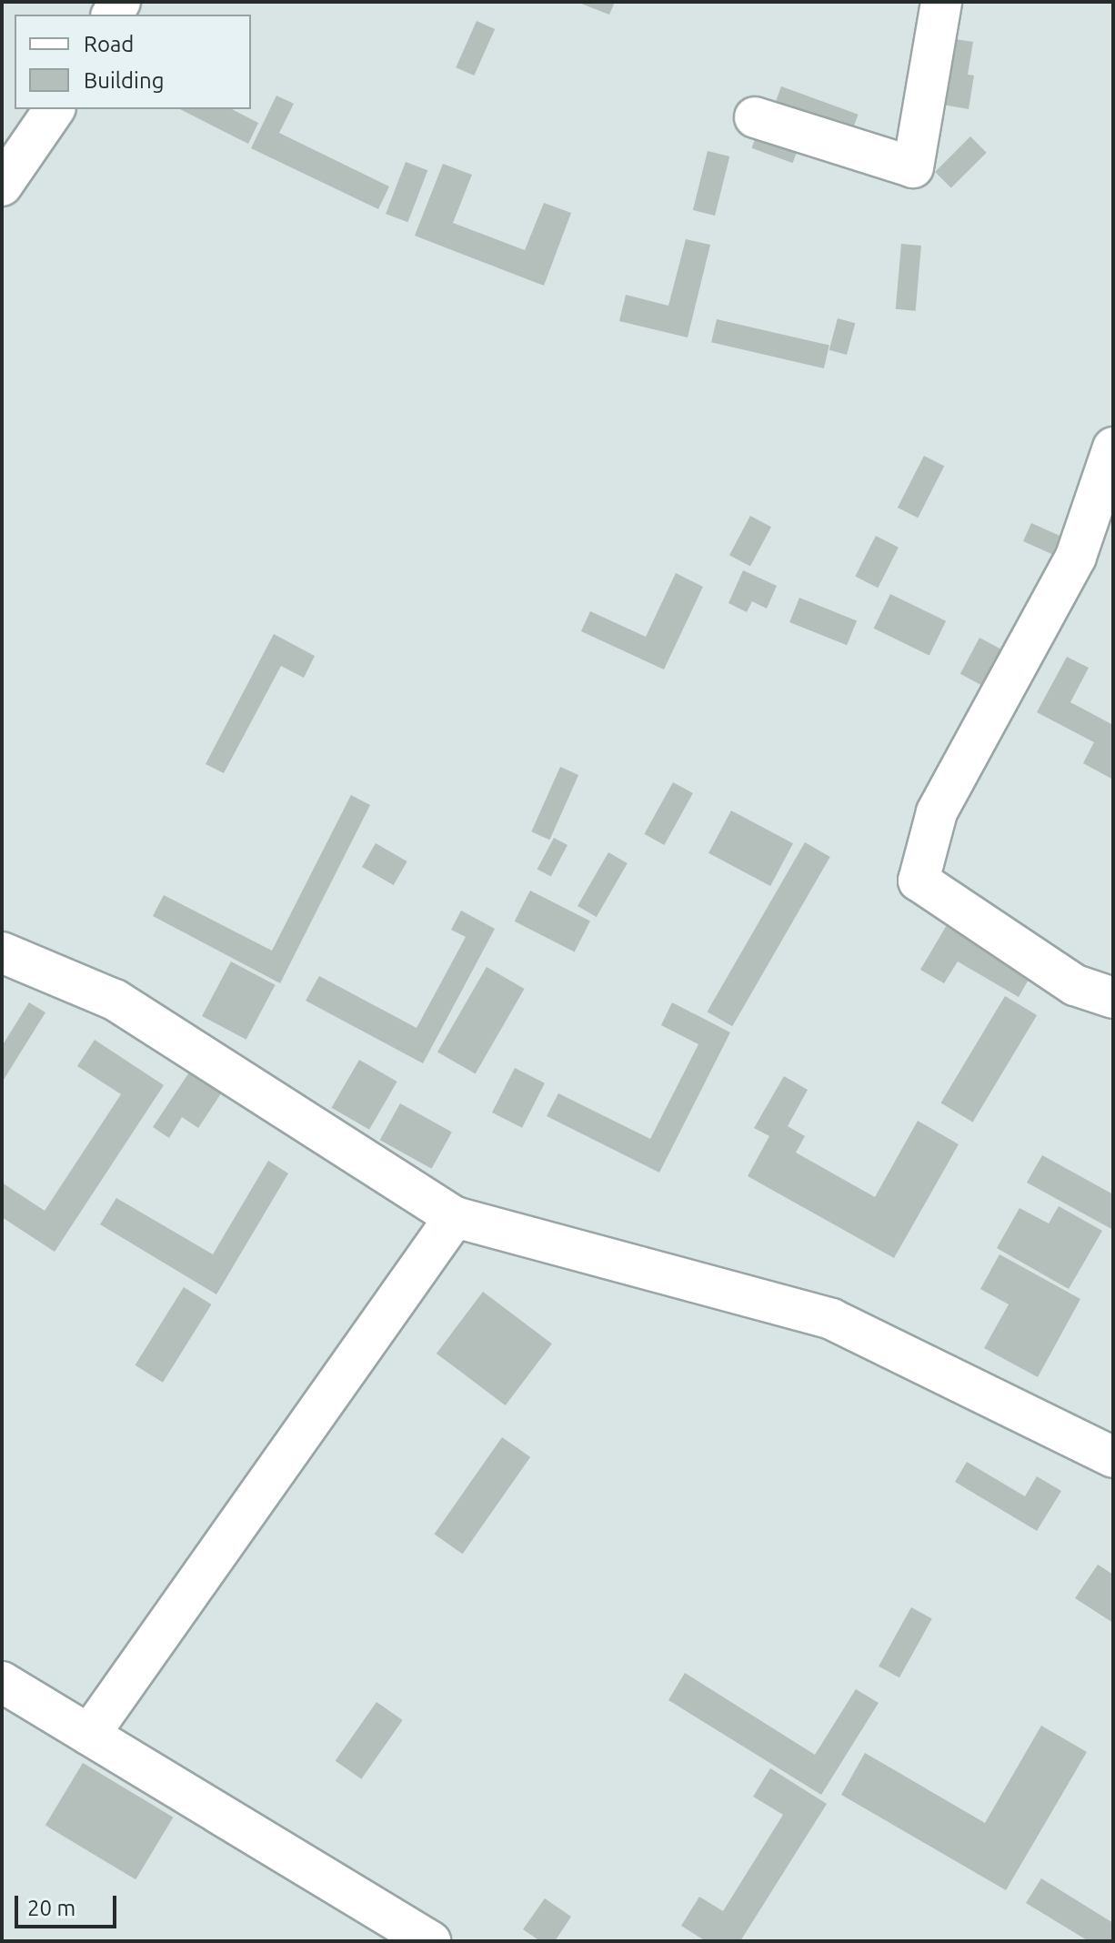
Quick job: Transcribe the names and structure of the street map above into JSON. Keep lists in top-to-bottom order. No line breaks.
{"legend":["Road","Building"],"scale_bar":"20 m"}
